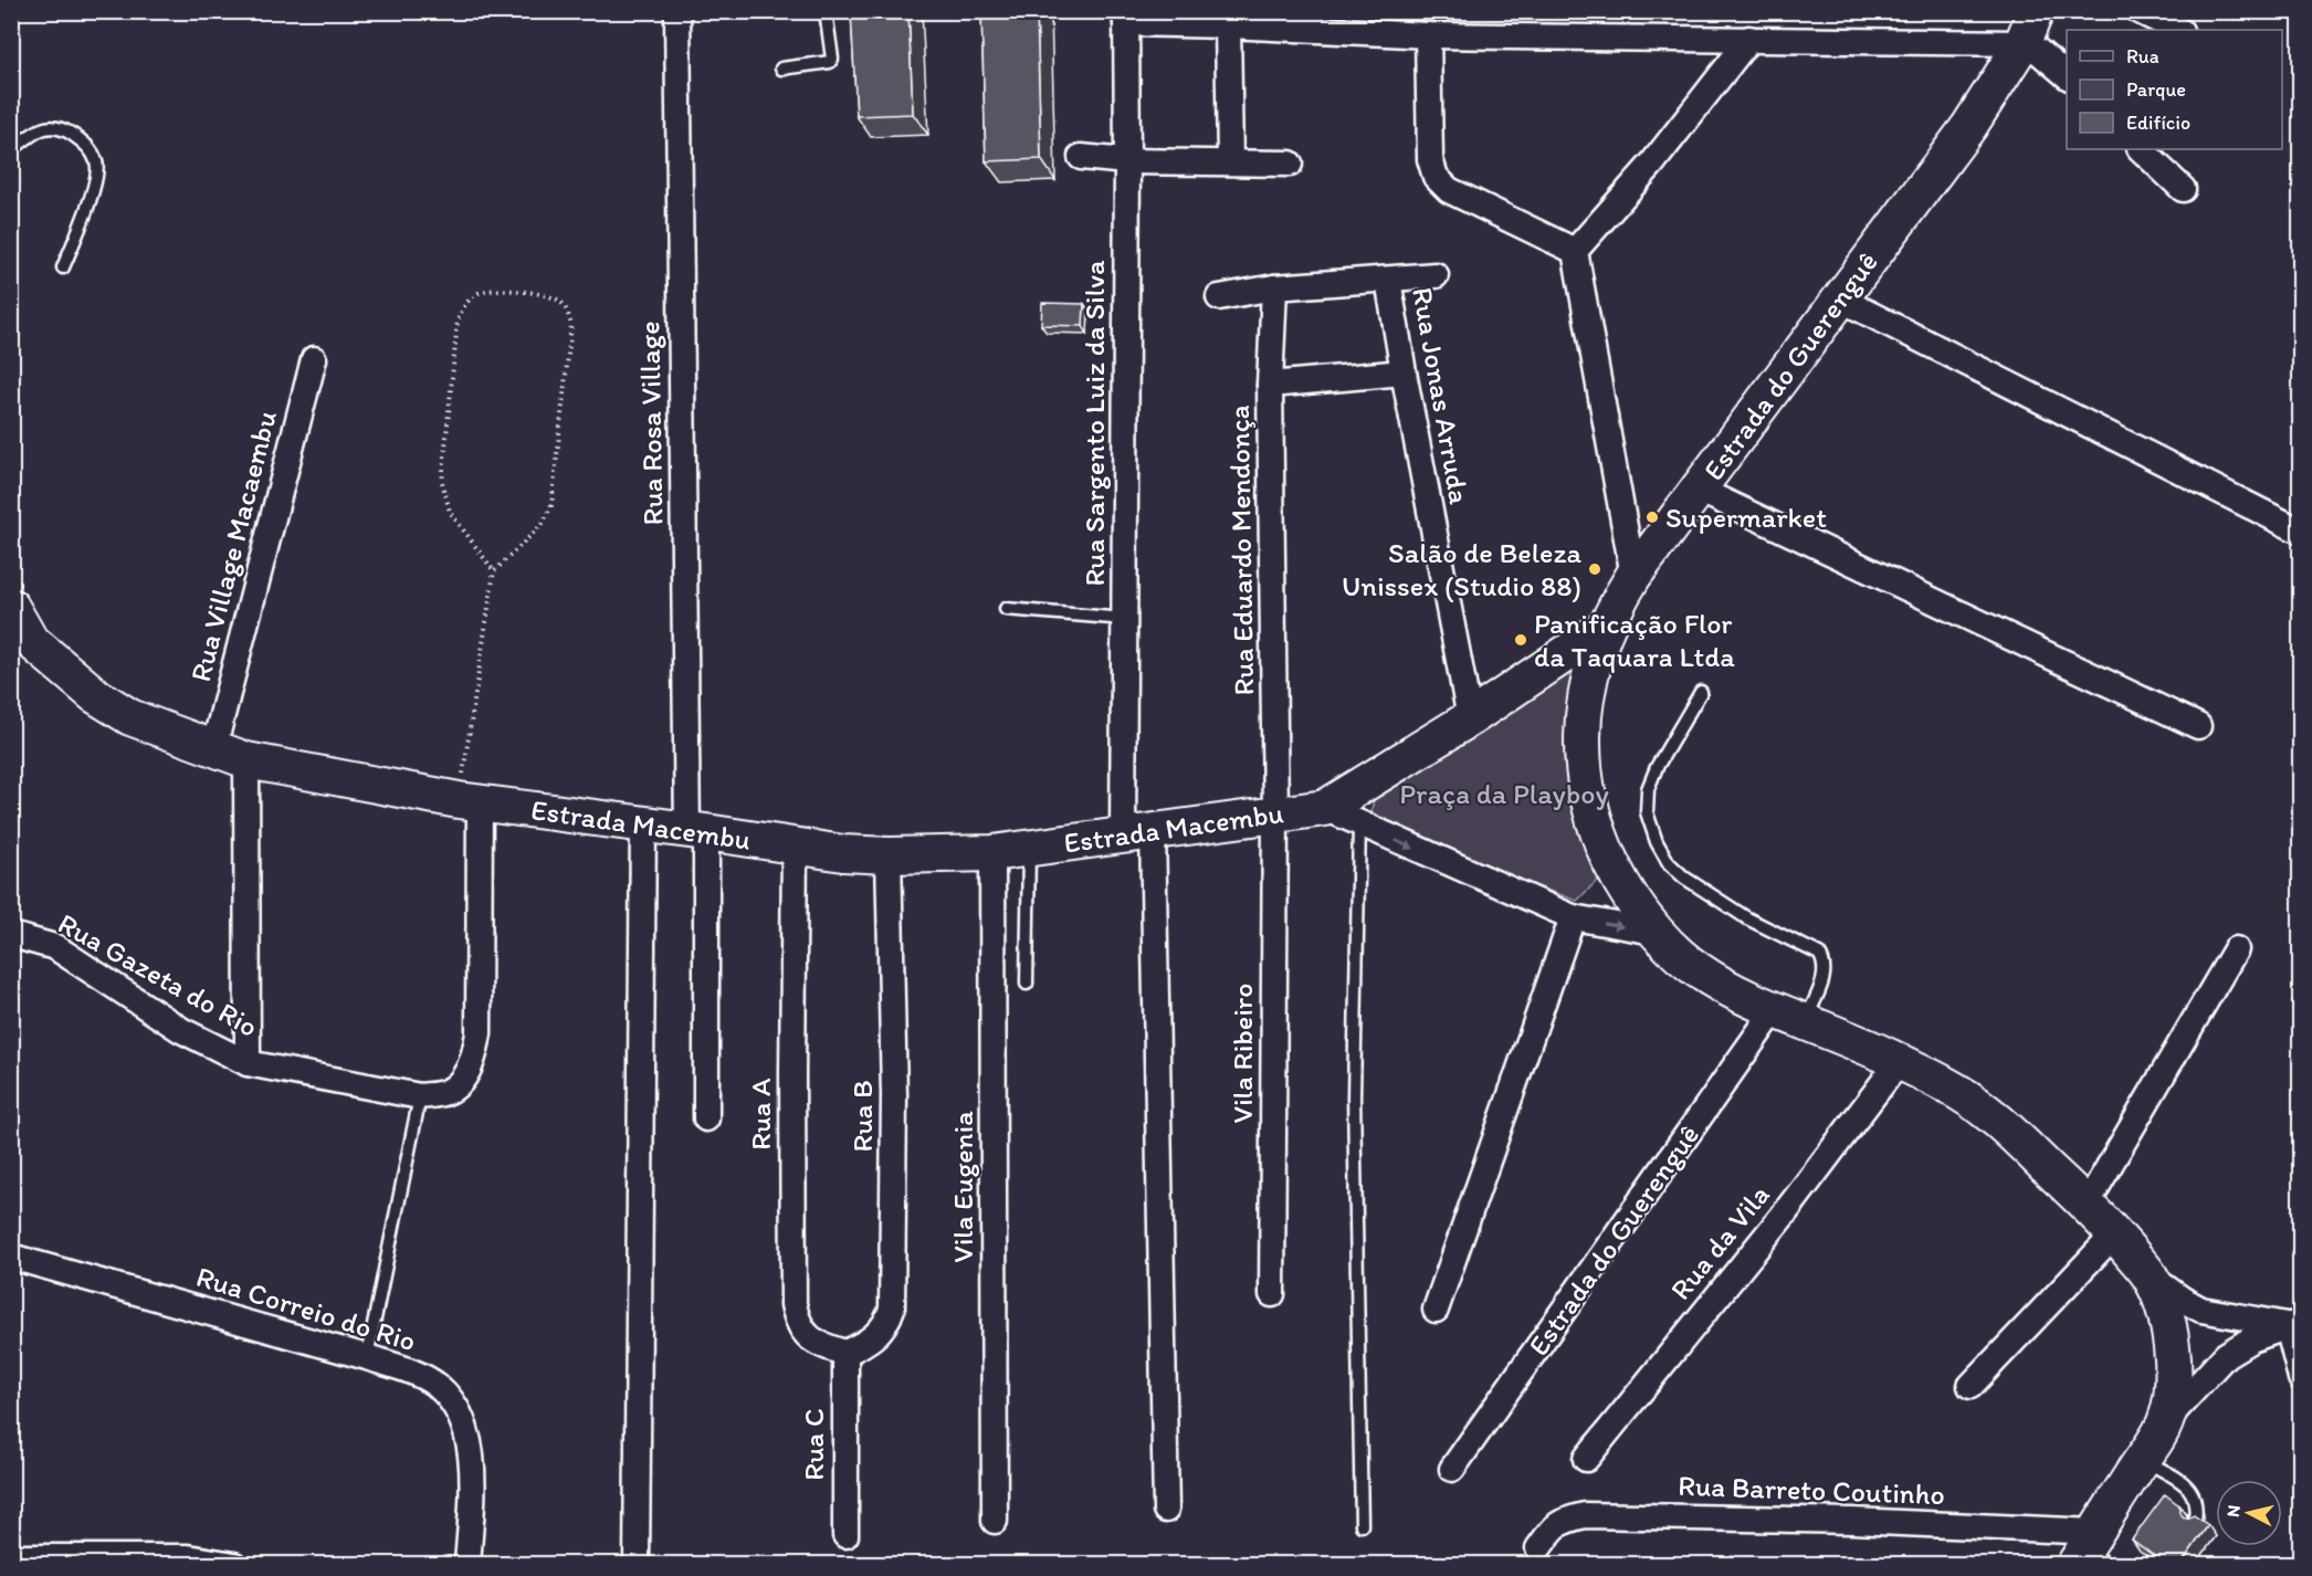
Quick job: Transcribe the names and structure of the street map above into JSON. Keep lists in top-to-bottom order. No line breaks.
{"streets":{"main road":["Estrada do Guerenguê","Estrada Macembu"],"street":["Rua Jonas Arruda","Rua Rosa Village","Rua Sargento Luiz da Silva","Rua Village Macaembu","Rua Eduardo Mendonça","Rua Gazeta do Rio","Vila Ribeiro","Rua A","Rua B","Vila Eugenia","Rua da Vila","Rua Correio do Rio","Rua C","Rua Barreto Coutinho"]},"crossings":[["Estrada do Guerenguê","Estrada Macembu"],["Estrada do Guerenguê","Rua da Vila"],["Estrada do Guerenguê","Rua Barreto Coutinho"],["Rua Jonas Arruda","Estrada Macembu"],["Rua Rosa Village","Estrada Macembu"],["Rua Sargento Luiz da Silva","Estrada Macembu"],["Rua Village Macaembu","Estrada Macembu"],["Rua Eduardo Mendonça","Estrada Macembu"],["Rua Eduardo Mendonça","Vila Ribeiro"],["Estrada Macembu","Rua Gazeta do Rio"],["Estrada Macembu","Vila Ribeiro"],["Estrada Macembu","Rua A"],["Estrada Macembu","Rua B"],["Estrada Macembu","Vila Eugenia"],["Rua A","Rua B"],["Rua A","Rua C"],["Rua B","Rua C"]],"parks":["Praça da Playboy"],"places":["Supermarket","Salão de Beleza Unissex (Studio 88)","Panificação Flor da Taquara Ltda"],"legend":["Rua","Parque","Edifício"],"north":"left"}
